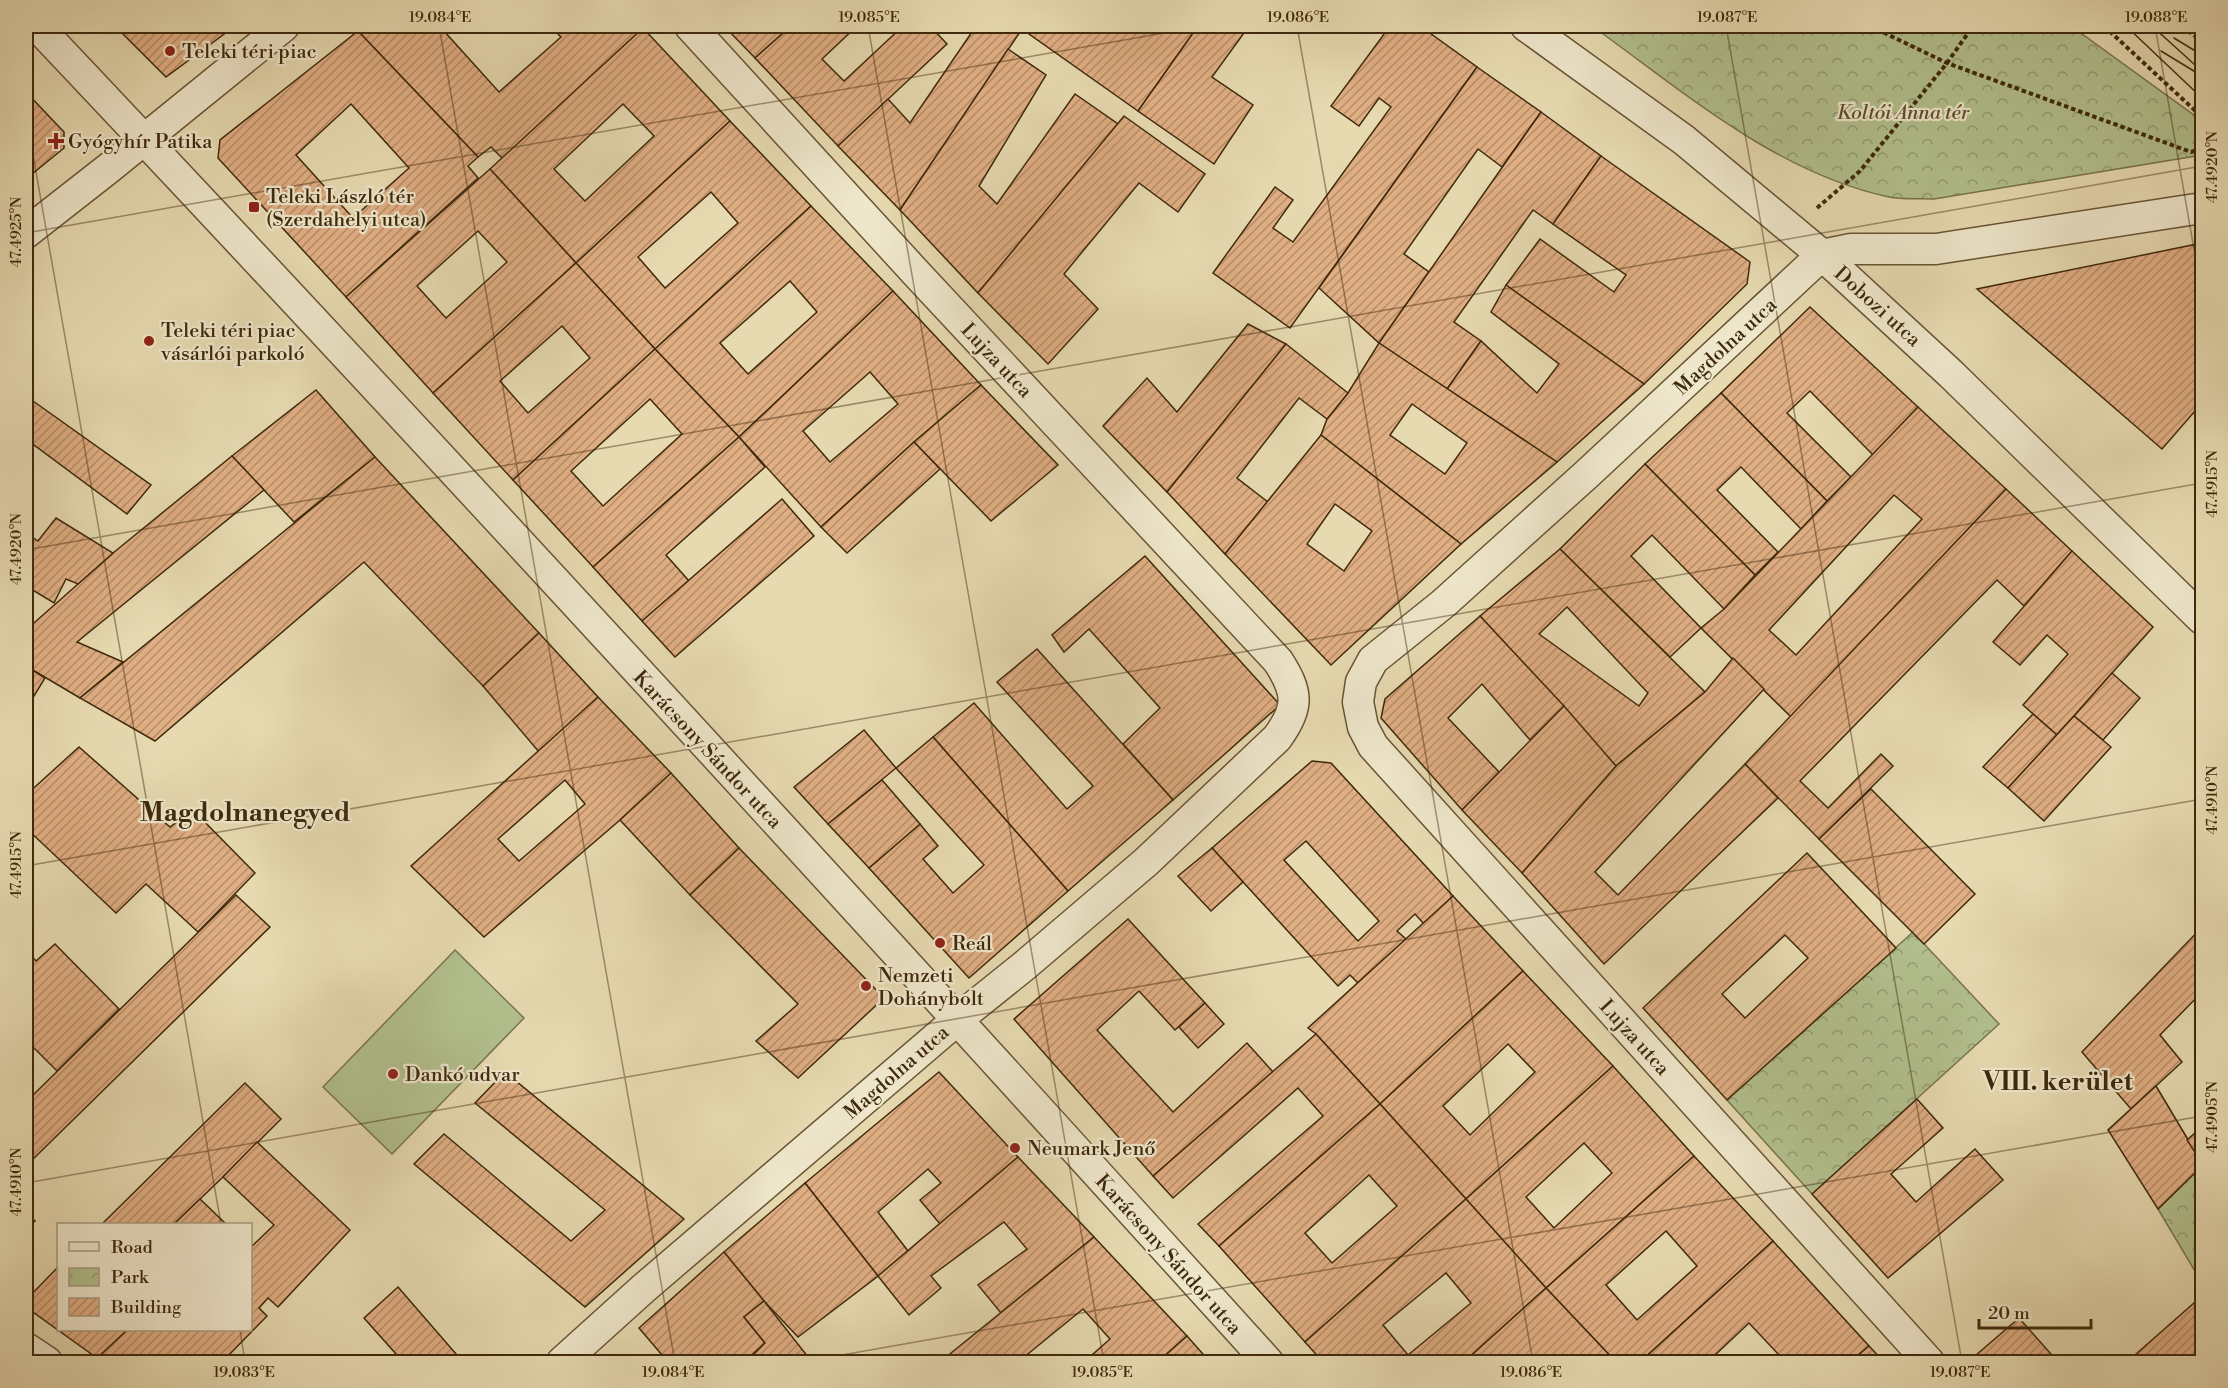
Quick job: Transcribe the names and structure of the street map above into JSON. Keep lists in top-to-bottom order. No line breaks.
{"streets":{"street":["Dobozi utca","Magdolna utca","Lujza utca","Karácsony Sándor utca"]},"crossings":[["Dobozi utca","Magdolna utca"],["Magdolna utca","Lujza utca"],["Magdolna utca","Karácsony Sándor utca"]],"districts":["Magdolnanegyed","VIII. kerület"],"parks":["Koltói Anna tér"],"places":{"other":["Teleki téri piac","Teleki téri piac vásárlói parkoló","Reál","Nemzeti Dohánybolt","Dankó udvar","Neumark Jenő"],"health":["Gyógyhír Patika"],"transit":["Teleki László tér (Szerdahelyi utca)"]},"legend":["Road","Park","Building"],"scale_bar":"20 m","coordinates":["19.084°E","19.085°E","19.086°E","19.087°E","19.088°E","47.4920°N","47.4925°N","47.4915°N","47.4910°N","47.4905°N","19.083°E"]}
